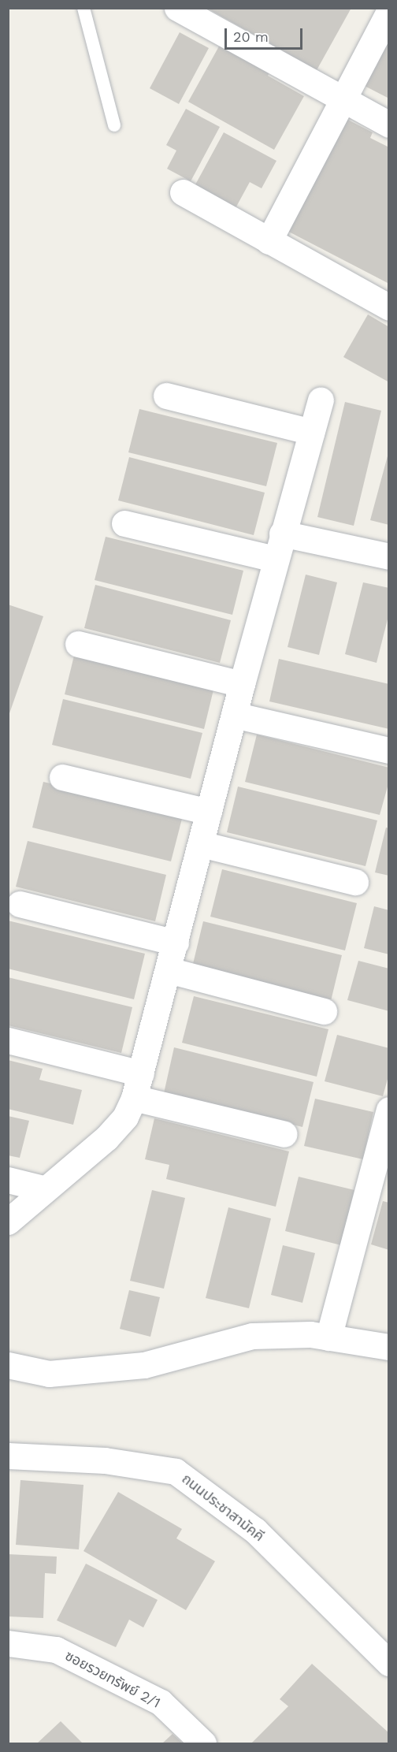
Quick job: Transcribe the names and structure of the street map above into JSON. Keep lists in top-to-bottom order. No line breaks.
{"streets":{"street":["ถนนประชาสามัคคี","ซอยรวยทรัพย์ 2/1"]},"scale_bar":"20 m"}
